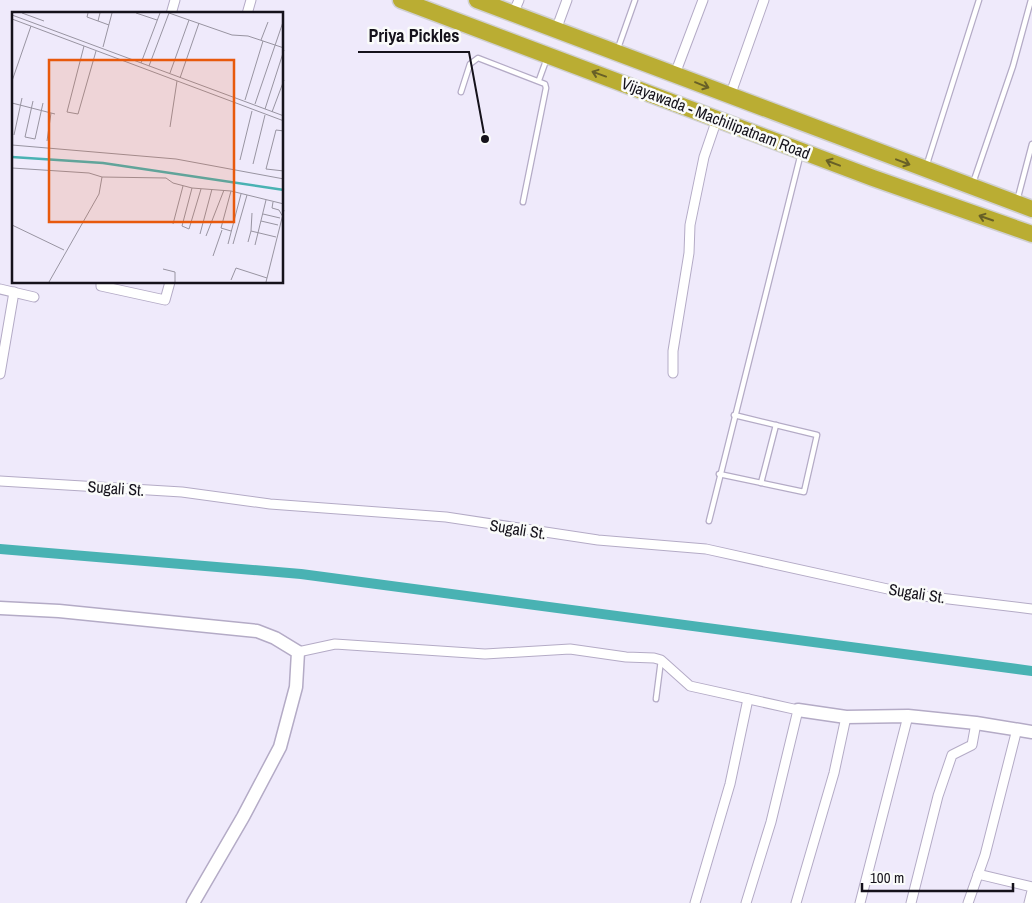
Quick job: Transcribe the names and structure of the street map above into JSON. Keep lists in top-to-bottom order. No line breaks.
{"streets":{"highway":["Vijayawada - Machilipatnam Road"],"street":["Sugali St."]},"places":["Priya Pickles"],"scale_bar":"100 m"}
